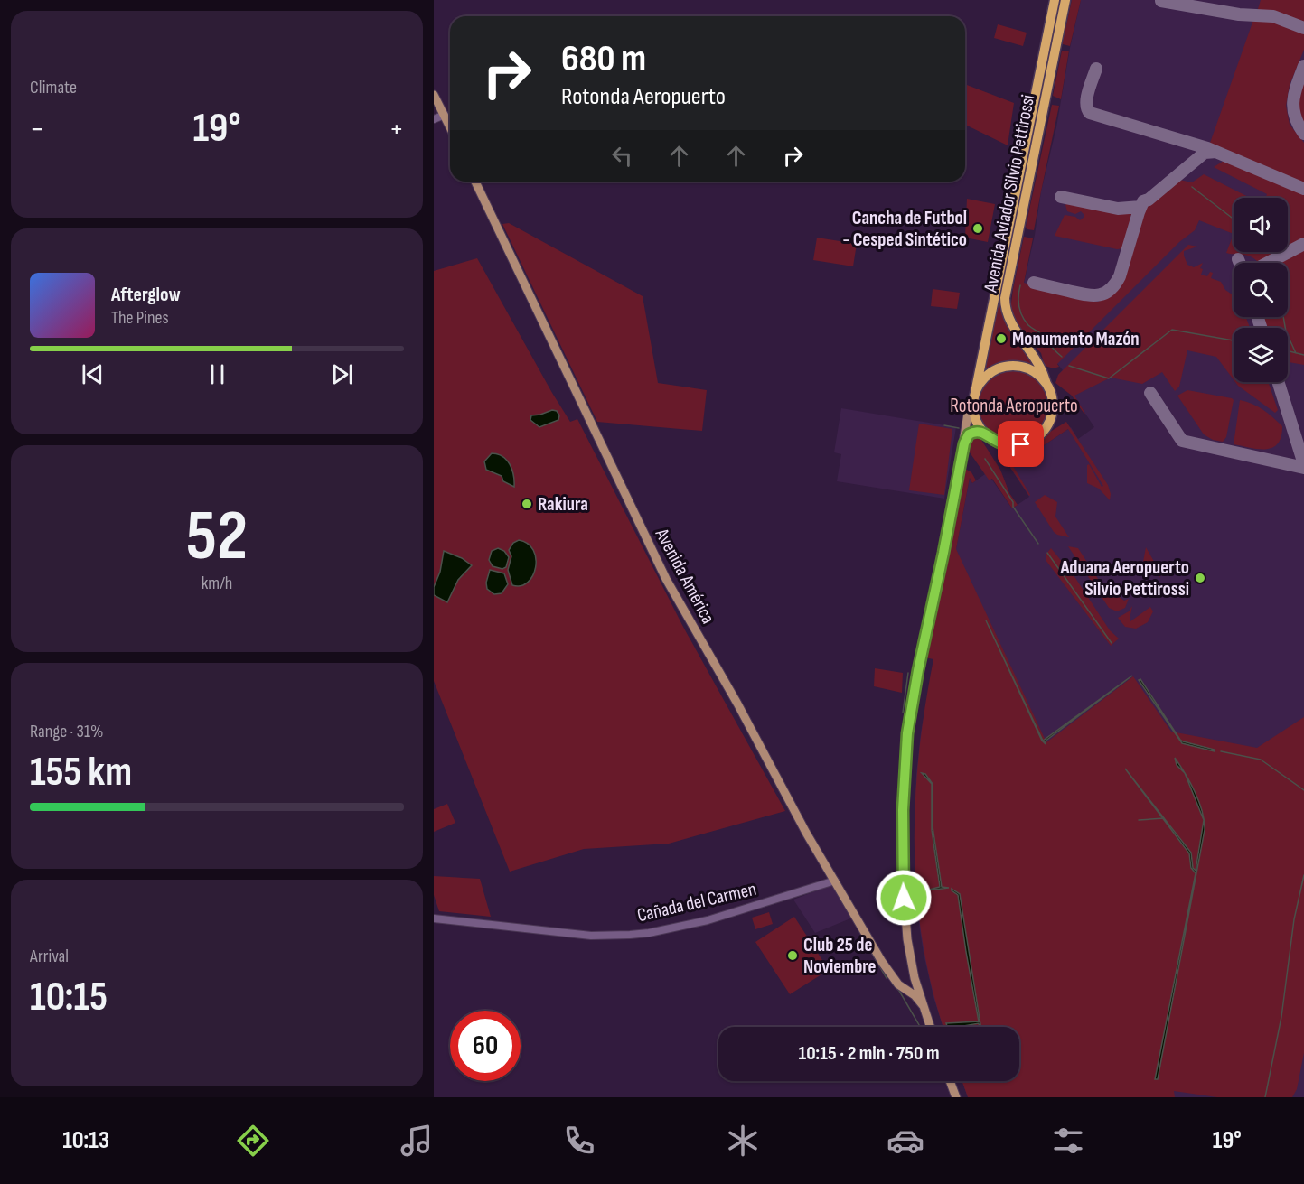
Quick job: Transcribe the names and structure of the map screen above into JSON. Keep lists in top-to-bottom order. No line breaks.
{"streets":{"highway":["Avenida Aviador Silvio Pettirossi"],"main road":["Avenida América"],"street":["Cañada del Carmen"]},"crossings":[["Avenida Aviador Silvio Pettirossi","Avenida América"],["Avenida América","Cañada del Carmen"]],"parks":["Rotonda Aeropuerto"],"places":["Cancha de Futbol - Cesped Sintético","Monumento Mazón","Rakiura","Aduana Aeropuerto Silvio Pettirossi","Club 25 de Noviembre"],"page":{"tile":["Climate",["52","km/h"],["Range · 31%","155 km"],["Arrival","10:15"]],"turn":["680 m","Rotonda Aeropuerto"],"heat":["−","19°","+"],"song":["Afterglow","The Pines"],"limit":"60","trip":"10:15 · 2 min · 750 m","tabs":["10:13","19°"]}}
